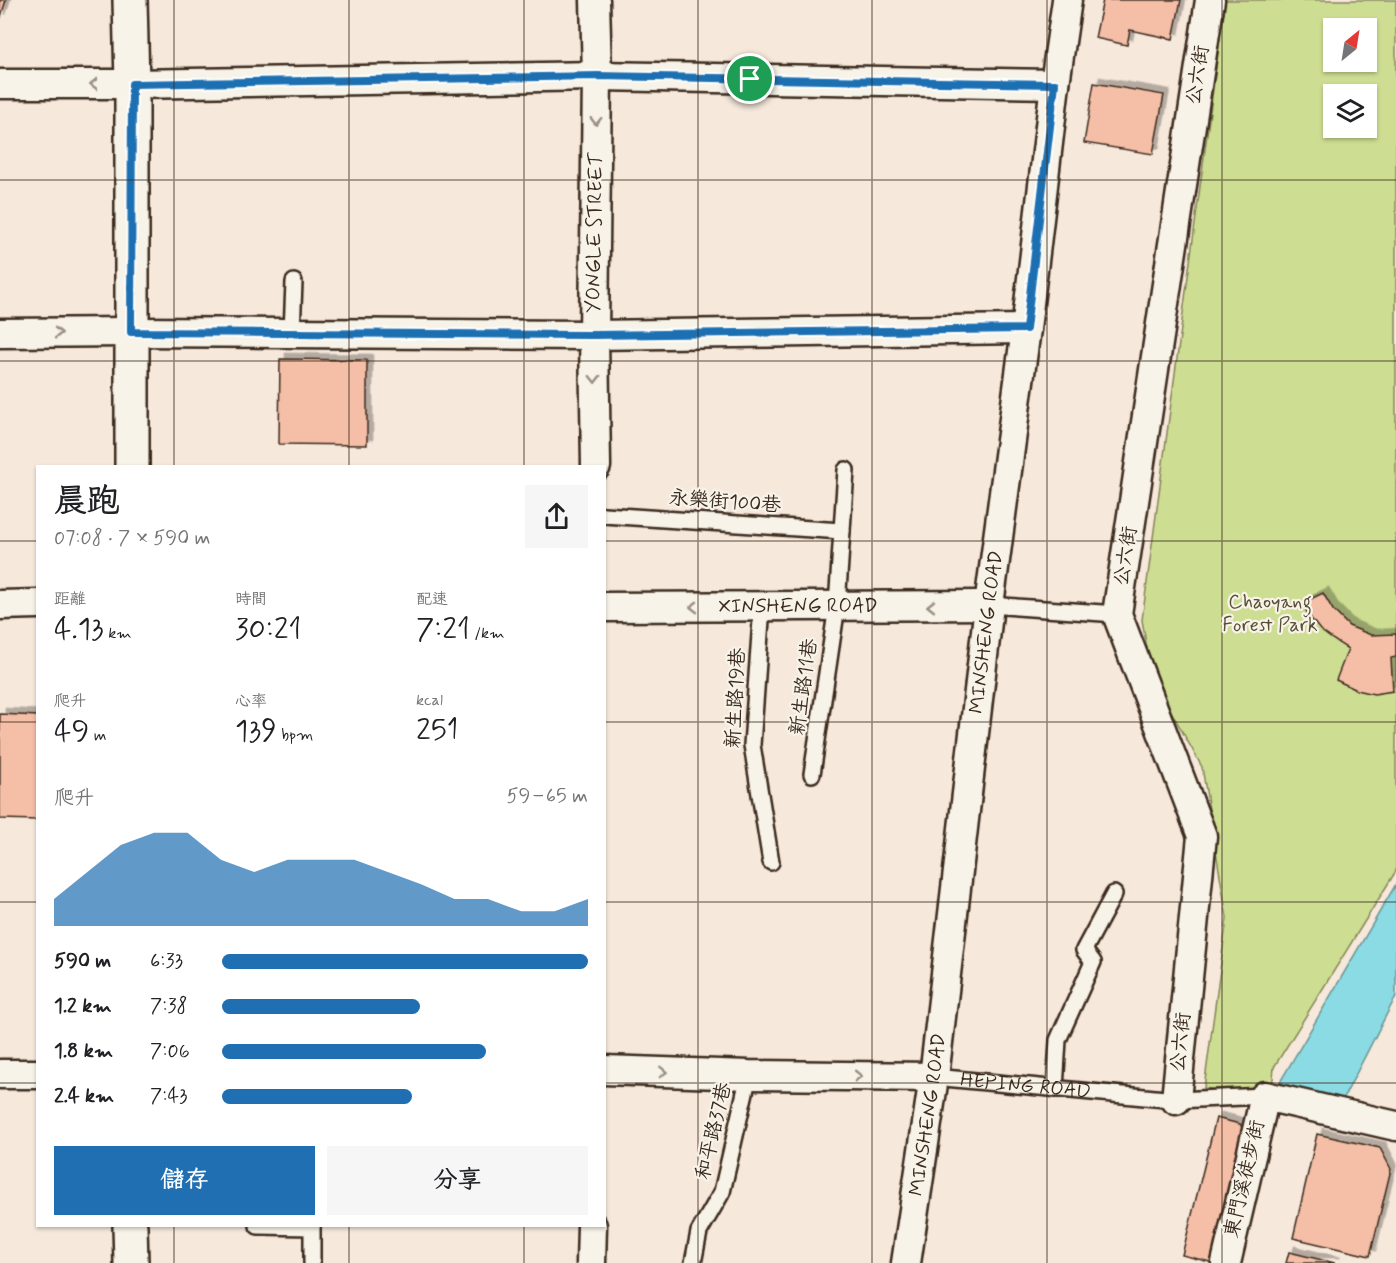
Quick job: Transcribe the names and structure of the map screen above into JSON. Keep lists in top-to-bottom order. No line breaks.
{"streets":{"street":["公六街","YONGLE STREET","XINSHENG ROAD","MINSHENG ROAD","HEPING ROAD","東門溪徒步街"],"lane":["永樂街100巷","新生路11巷","新生路19巷","和平路37巷"]},"crossings":[["公六街","HEPING ROAD"],["永樂街100巷","新生路11巷"],["XINSHENG ROAD","MINSHENG ROAD"],["XINSHENG ROAD","新生路11巷"],["XINSHENG ROAD","新生路19巷"],["MINSHENG ROAD","HEPING ROAD"],["HEPING ROAD","和平路37巷"],["HEPING ROAD","東門溪徒步街"]],"one_way":["YONGLE STREET","XINSHENG ROAD","HEPING ROAD"],"parks":["Chaoyang Forest Park"],"north":"top right","page":{"heading":["晨跑","07:08 · 7 × 590 m"],"stats":[["距離","4.13 km"],["時間","30:21"],["配速","7:21 /km"],["爬升","49 m"],["心率","139 bpm"],["kcal","251"]],"chart":["爬升","59–65 m"],"list":[{"name":"590 m","note":"6:33"},{"name":"1.2 km","note":"7:38"},{"name":"1.8 km","note":"7:06"},{"name":"2.4 km","note":"7:43"}],"buttons":["儲存","分享"]}}
